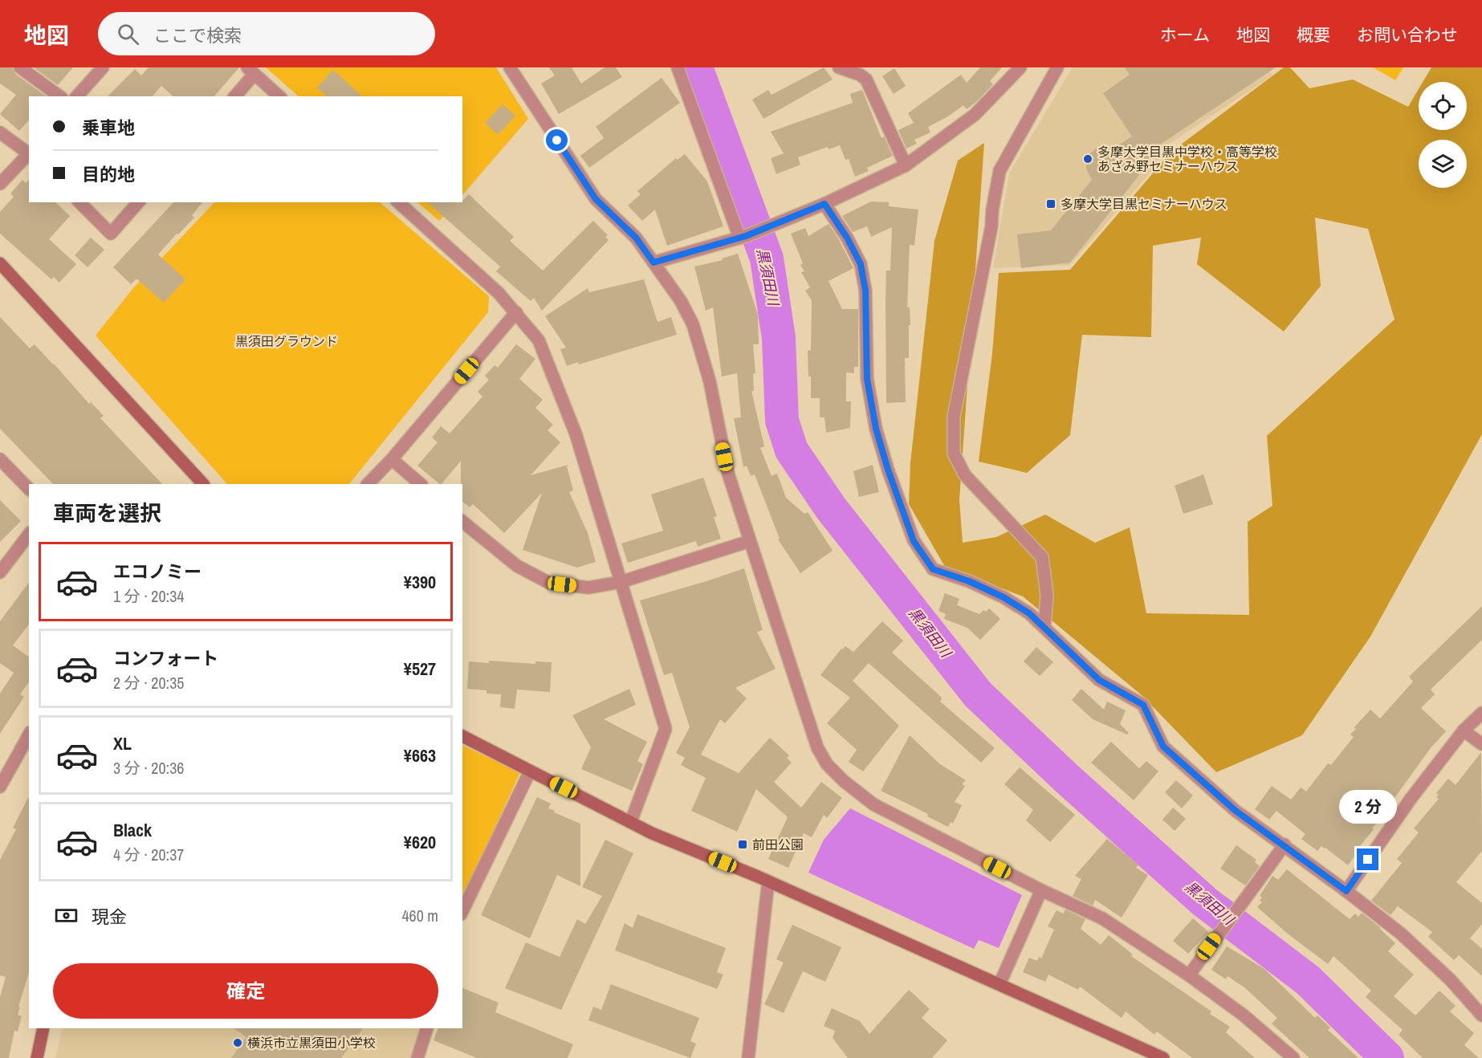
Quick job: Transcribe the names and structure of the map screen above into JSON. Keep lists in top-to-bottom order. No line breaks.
{"water":["黒須田川"],"parks":["黒須田グラウンド"],"places":{"other":["多摩大学目黒中学校・高等学校 あざみ野セミナーハウス","横浜市立黒須田小学校"],"transit":["多摩大学目黒セミナーハウス","前田公園"]},"page":{"header":"地図","search":"ここで検索","nav":["ホーム","地図","概要","お問い合わせ"],"banner":["乗車地","目的地"],"heading":"車両を選択","list":[{"name":"エコノミー","note":"1 分 · 20:34","value":"¥390"},{"name":"コンフォート","note":"2 分 · 20:35","value":"¥527"},{"name":"XL","note":"3 分 · 20:36","value":"¥663"},{"name":"Black","note":"4 分 · 20:37","value":"¥620"}],"bubble":"2 分","pay":["現金","460 m"],"buttons":"確定"}}
